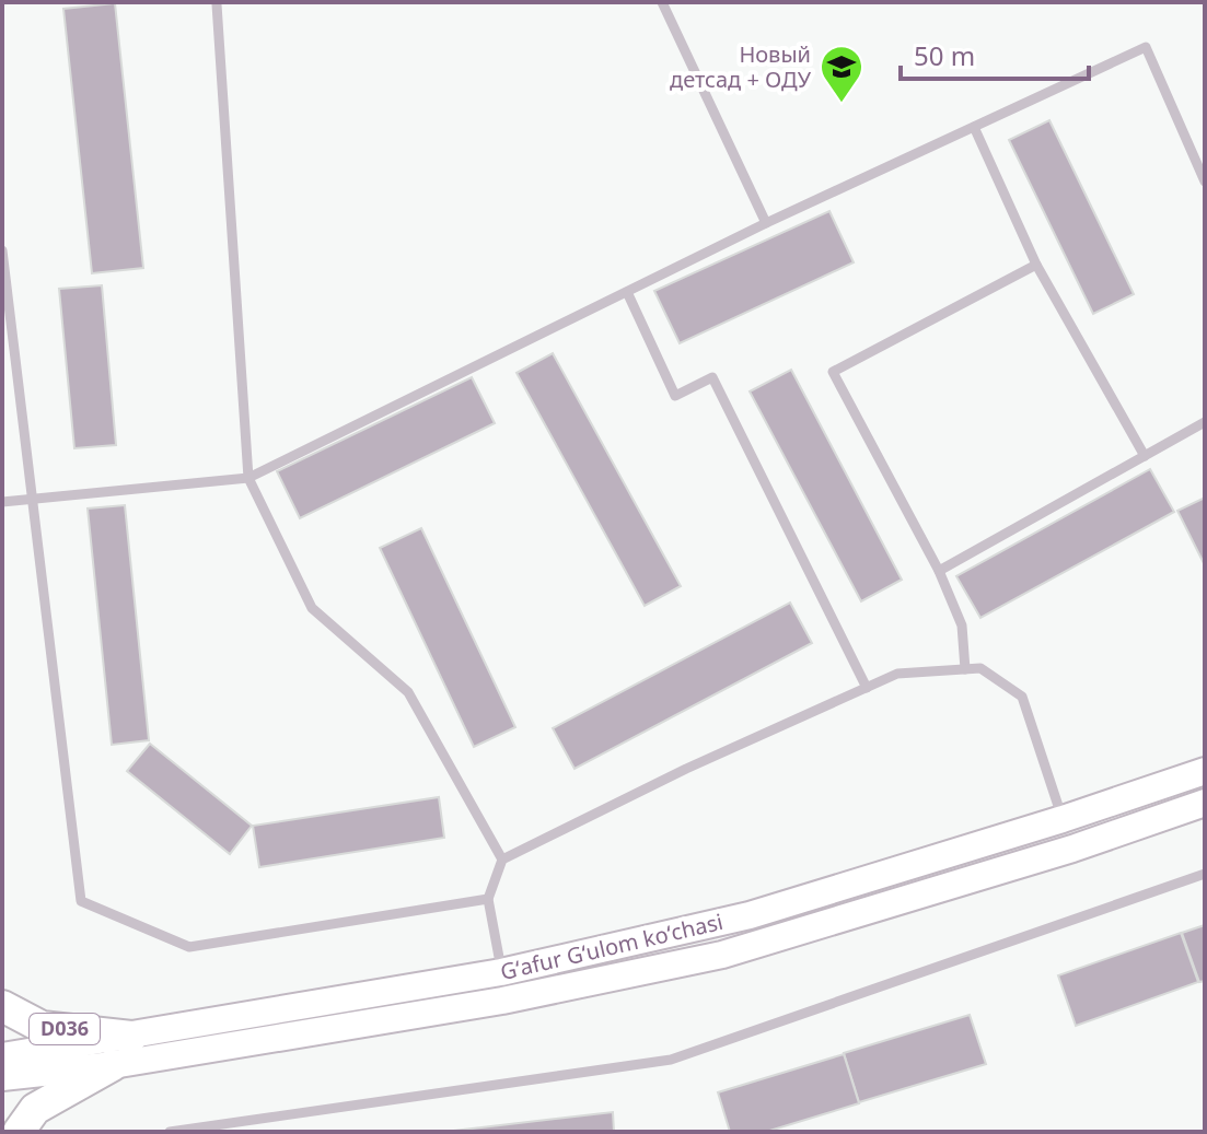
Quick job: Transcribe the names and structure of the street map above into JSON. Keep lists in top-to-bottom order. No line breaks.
{"streets":{"main road":["Gʻafur Gʻulom koʻchasi","D036"]},"crossings":[["Gʻafur Gʻulom koʻchasi","D036"]],"places":{"school or university":["Новый детсад + ОДУ"]},"scale_bar":"50 m"}
